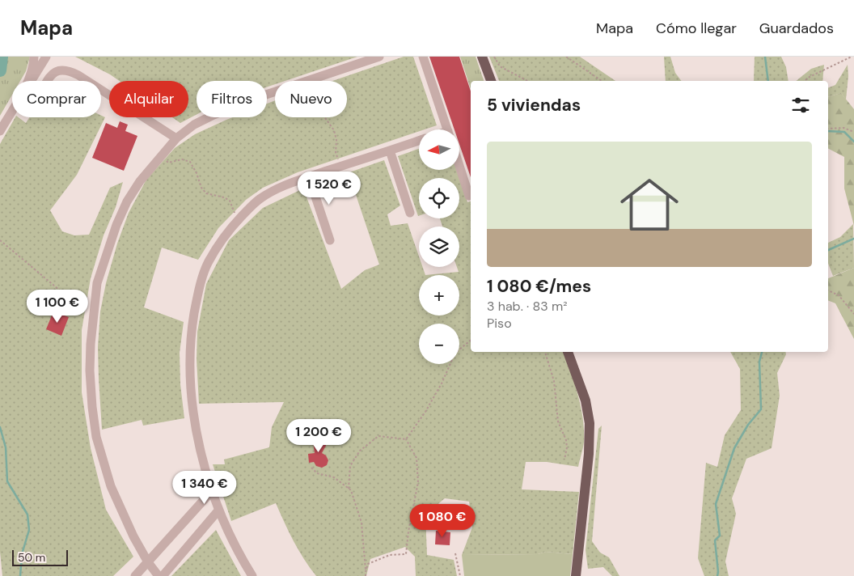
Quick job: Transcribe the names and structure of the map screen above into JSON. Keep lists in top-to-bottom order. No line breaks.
{"scale_bar":"50 m","north":"left","page":{"header":"Mapa","nav":["Mapa","Cómo llegar","Guardados"],"chip":["Comprar","Alquilar","Filtros","Nuevo"],"heading":"5 viviendas","map_buttons":["+","−"],"list":[{"name":"1 080 €/mes","note":"3 hab. · 83 m² · Piso"}],"price":["1 520 €","1 100 €","1 200 €","1 340 €","1 080 €"],"scale":"50 m"}}
